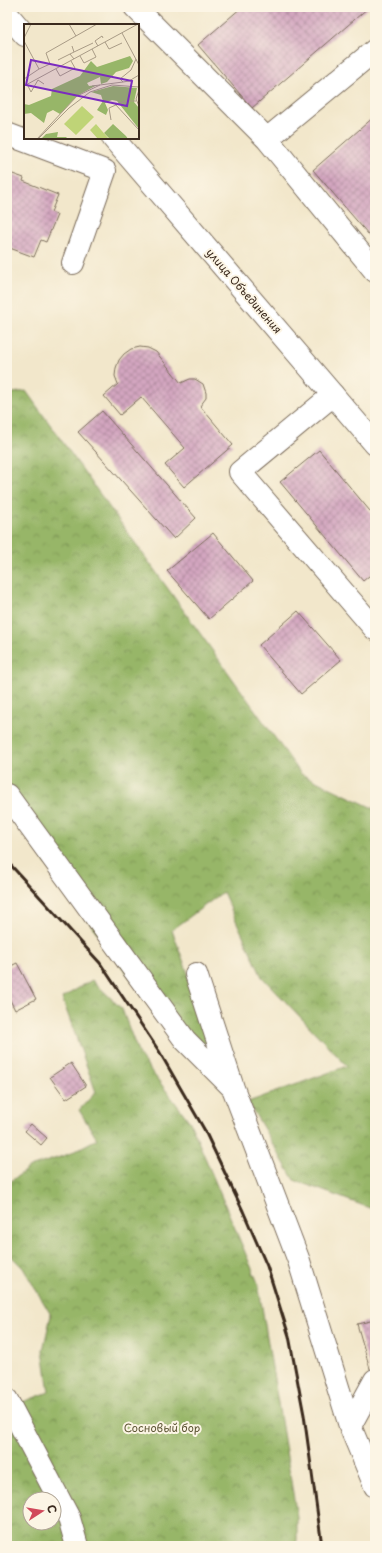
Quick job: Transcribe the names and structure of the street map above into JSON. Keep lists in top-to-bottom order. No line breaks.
{"streets":{"main road":["улица Объединения"]},"parks":["Сосновый бор"],"north":"right"}
